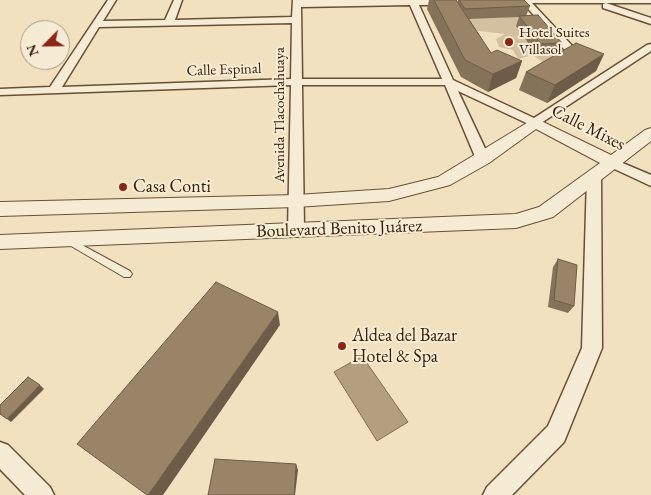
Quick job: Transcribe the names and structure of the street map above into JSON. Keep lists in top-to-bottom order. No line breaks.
{"streets":{"street":["Calle Espinal","Avenida Tlacochahuaya","Calle Mixes","Boulevard Benito Juárez"]},"crossings":[["Calle Espinal","Avenida Tlacochahuaya"],["Avenida Tlacochahuaya","Boulevard Benito Juárez"],["Calle Mixes","Boulevard Benito Juárez"]],"places":["Hotel Suites Villasol","Casa Conti","Aldea del Bazar Hotel & Spa"],"north":"bottom left"}
